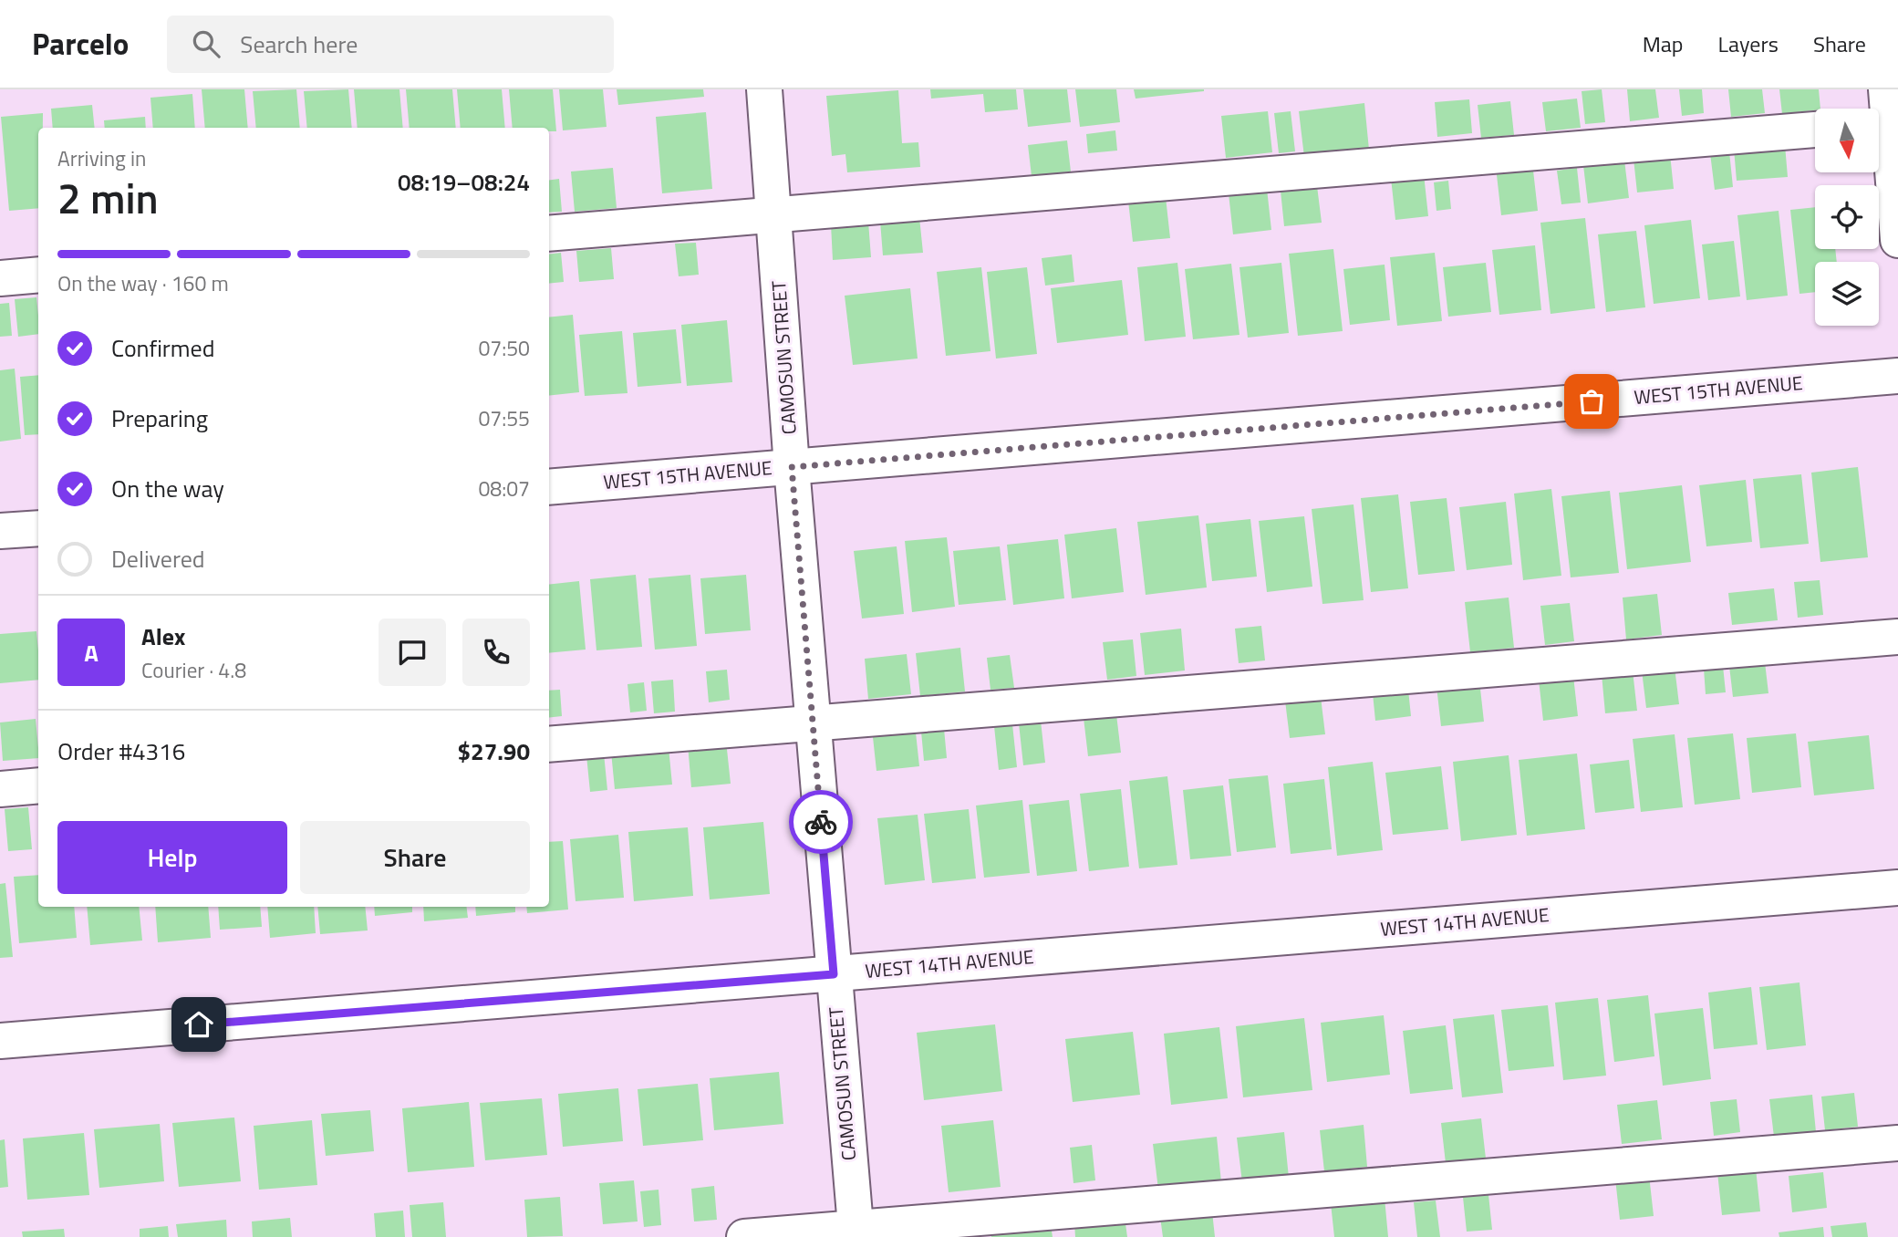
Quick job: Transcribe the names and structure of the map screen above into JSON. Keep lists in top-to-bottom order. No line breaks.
{"streets":{"street":["CAMOSUN STREET","WEST 15TH AVENUE","WEST 14TH AVENUE"]},"crossings":[["CAMOSUN STREET","WEST 15TH AVENUE"],["CAMOSUN STREET","WEST 14TH AVENUE"]],"north":"bottom","page":{"header":"Parcelo","search":"Search here","nav":["Map","Layers","Share"],"heading":["2 min","Arriving in","08:19–08:24"],"panel":["Alex","Courier · 4.8","Order #4316","$27.90"],"bar":"On the way · 160 m","list":[["Confirmed","07:50"],["Preparing","07:55"],["On the way","08:07"],"Delivered"],"round":"A","buttons":["Help","Share"]}}
